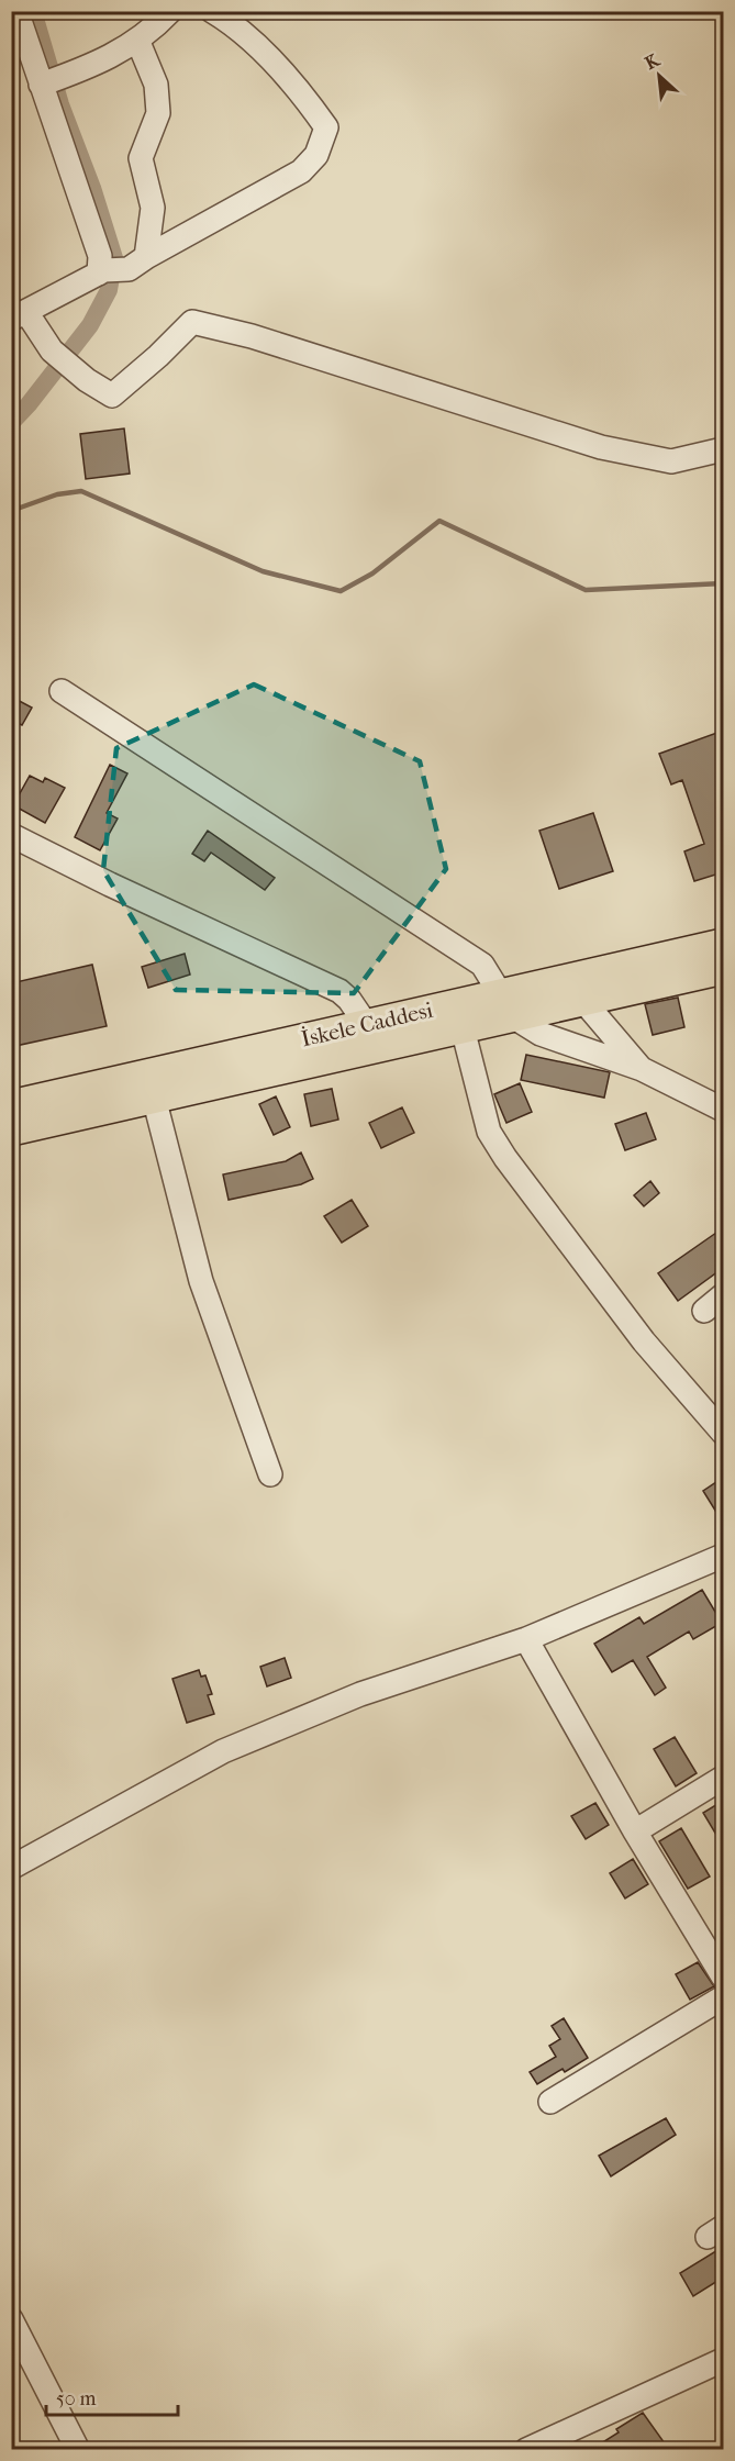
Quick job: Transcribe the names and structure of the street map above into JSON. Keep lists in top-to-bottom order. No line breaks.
{"streets":{"main road":["İskele Caddesi"]},"scale_bar":"50 m","north":"top left"}
